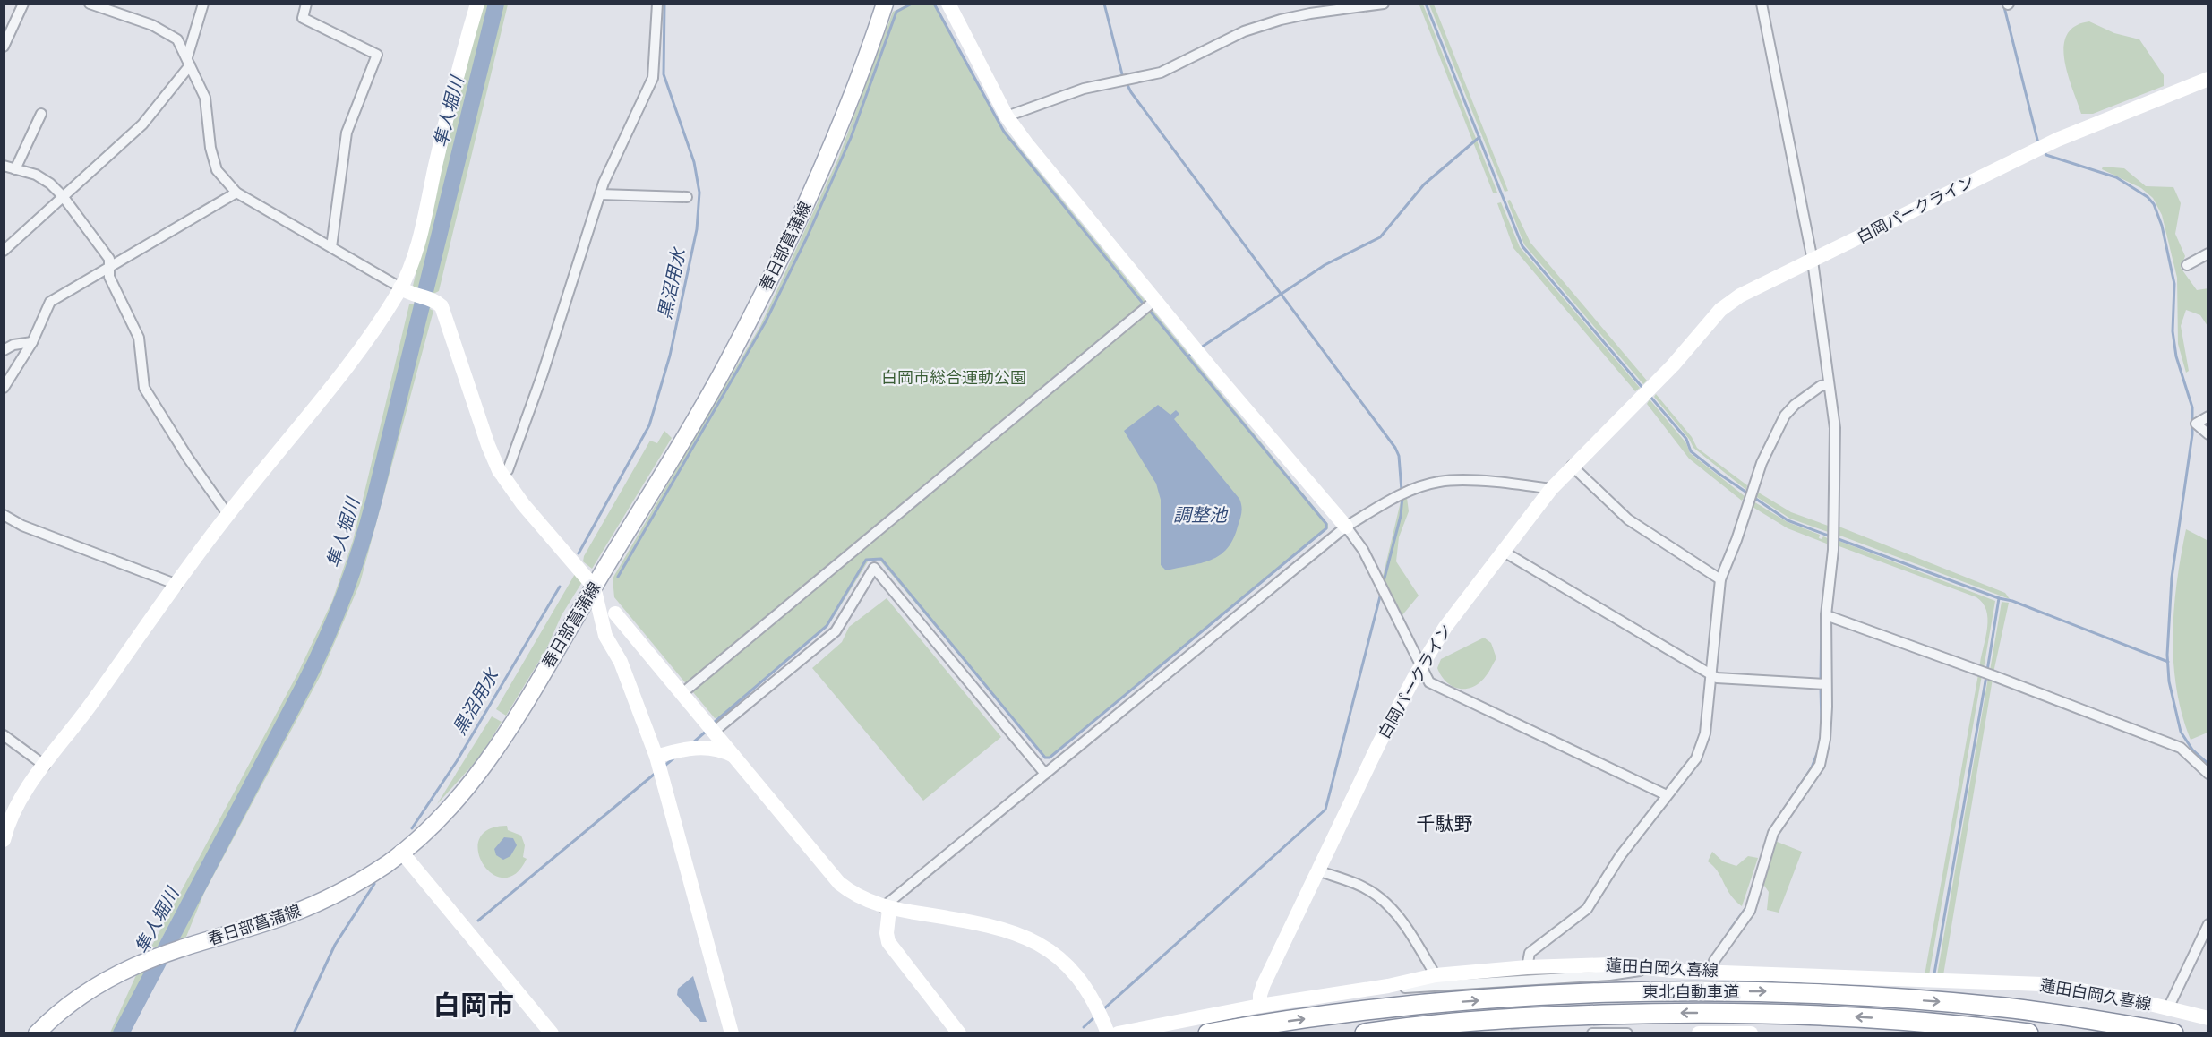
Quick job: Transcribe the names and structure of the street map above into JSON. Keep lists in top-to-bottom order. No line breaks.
{"streets":{"highway":["東北自動車道"],"main road":["春日部菖蒲線"],"street":["白岡パークライン","蓮田白岡久喜線"]},"crossings":[["白岡パークライン","蓮田白岡久喜線"]],"districts":["千駄野","白岡市"],"water":["隼人堀川","黒沼用水","調整池"],"parks":["白岡市総合運動公園"]}
